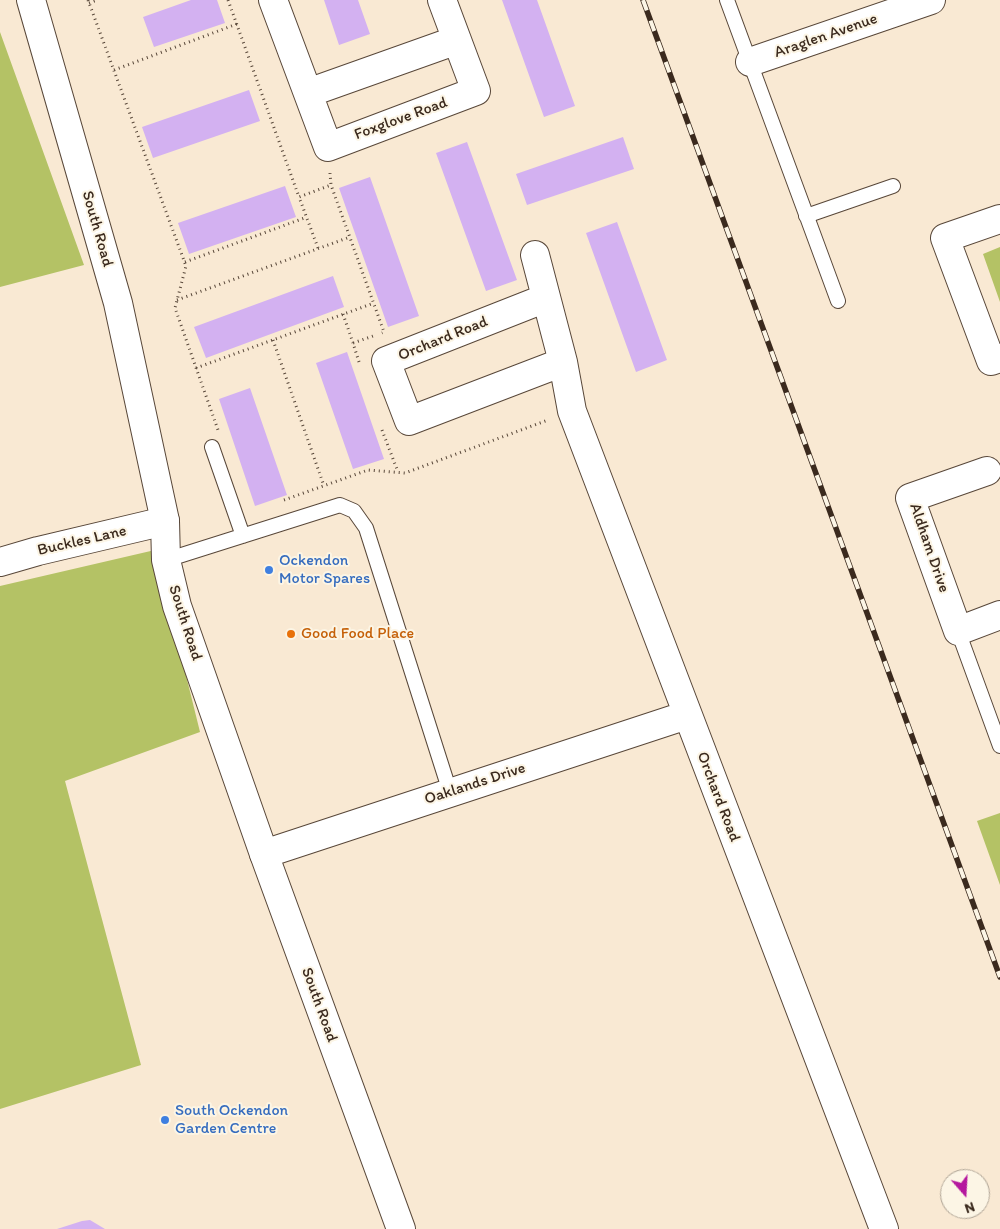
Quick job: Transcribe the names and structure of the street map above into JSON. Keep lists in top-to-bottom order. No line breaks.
{"streets":{"street":["Araglen Avenue","Foxglove Road","South Road","Orchard Road","Buckles Lane","Aldham Drive","Oaklands Drive"]},"crossings":[["South Road","Buckles Lane"],["South Road","Oaklands Drive"],["Orchard Road","Oaklands Drive"]],"places":["Ockendon Motor Spares","Good Food Place","South Ockendon Garden Centre"],"north":"bottom"}
